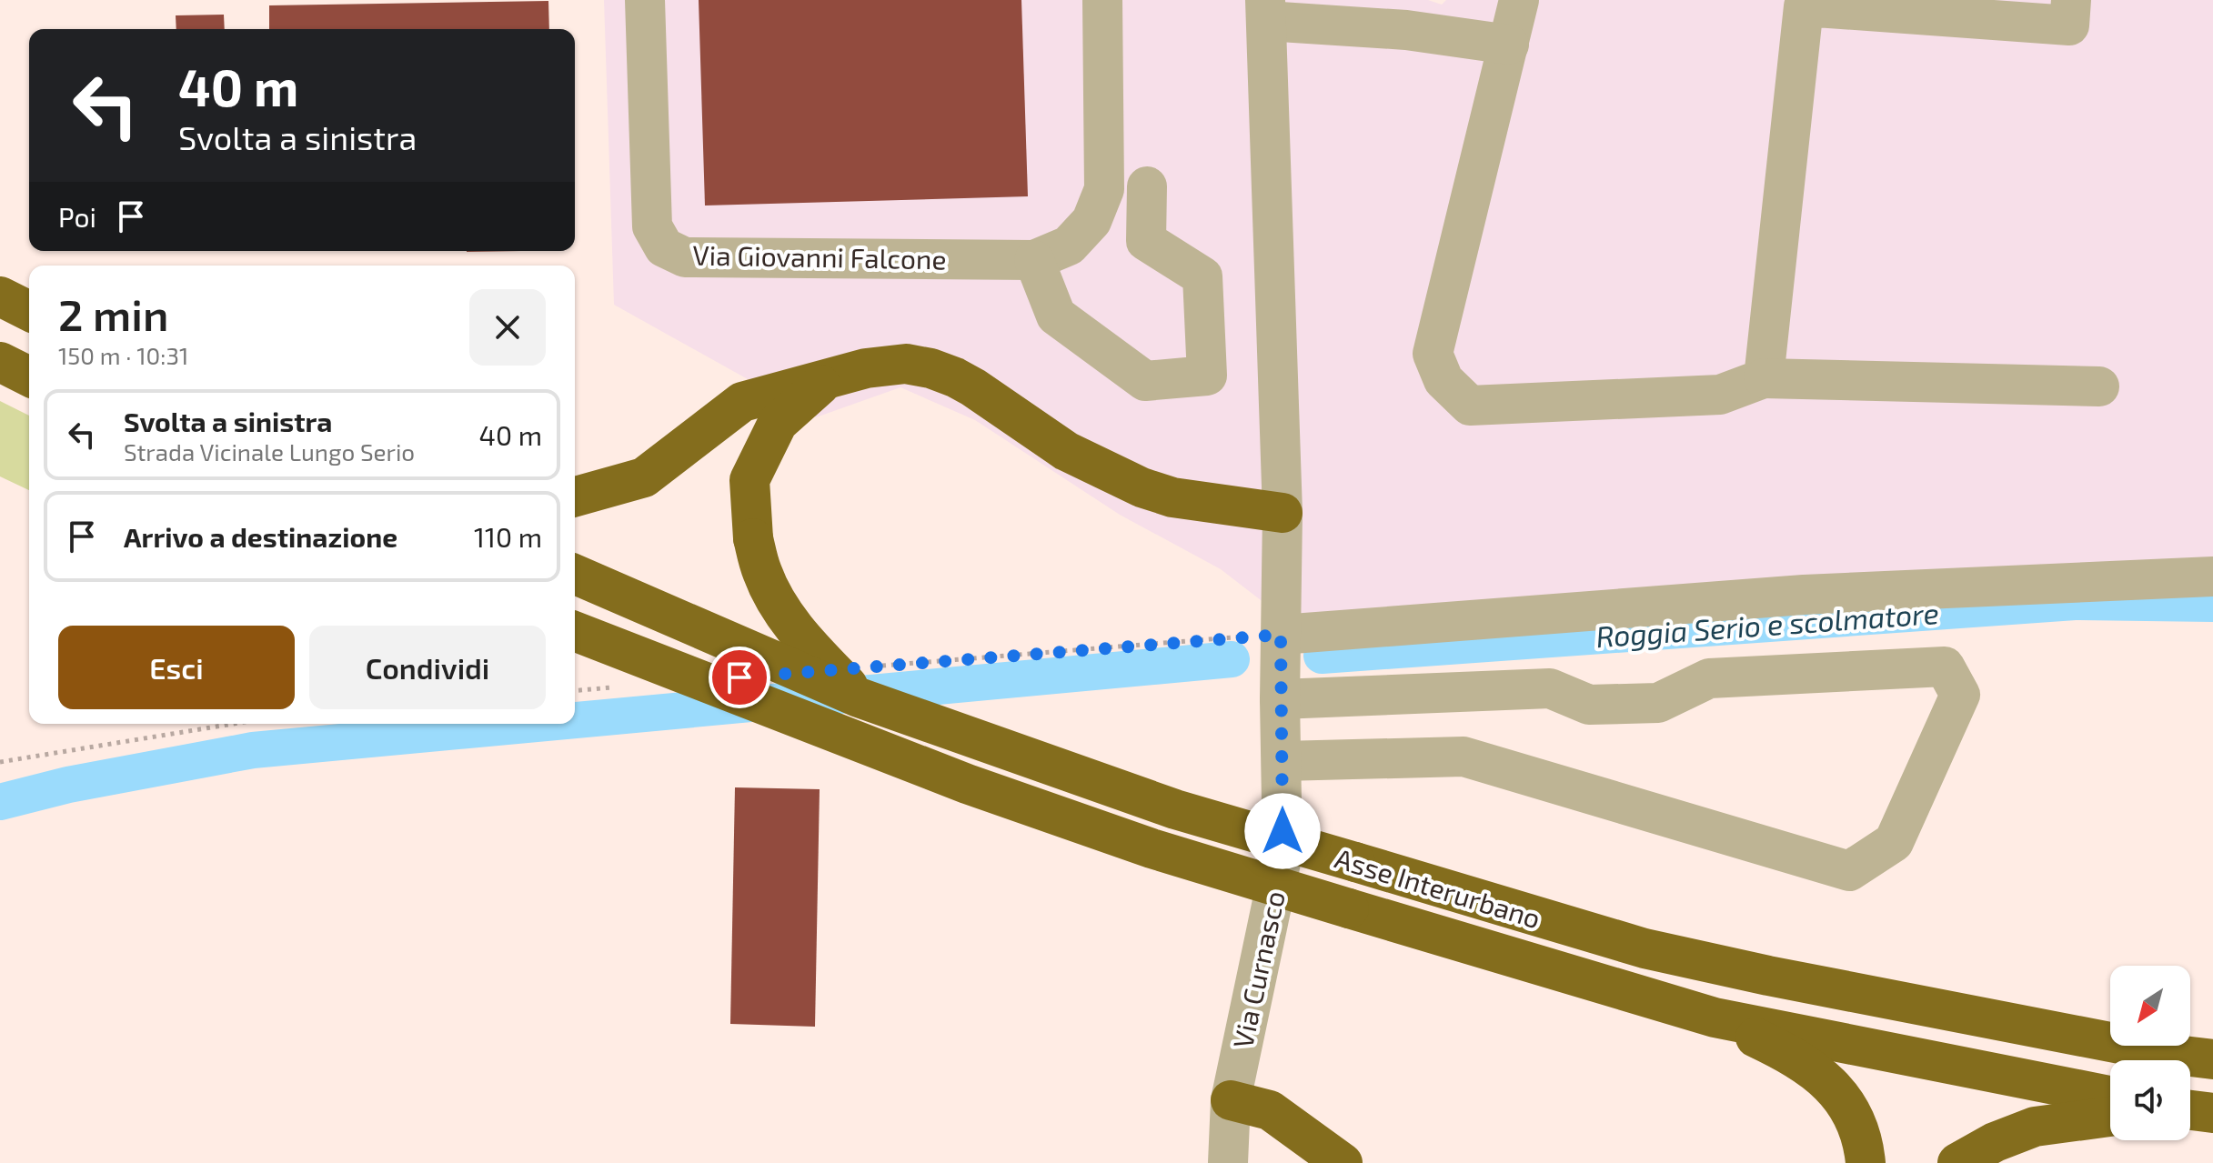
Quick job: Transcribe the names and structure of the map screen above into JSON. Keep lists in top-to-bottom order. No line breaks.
{"streets":{"highway":["Asse Interurbano"],"street":["Via Giovanni Falcone","Via Curnasco"]},"water":["Roggia Serio e scolmatore"],"north":"bottom left","page":{"turn":["40 m","Svolta a sinistra"],"then":"Poi","heading":["2 min","150 m · 10:31"],"list":[{"name":"Svolta a sinistra","note":"Strada Vicinale Lungo Serio","value":"40 m"},{"name":"Arrivo a destinazione","value":"110 m"}],"buttons":["Esci","Condividi"]}}
